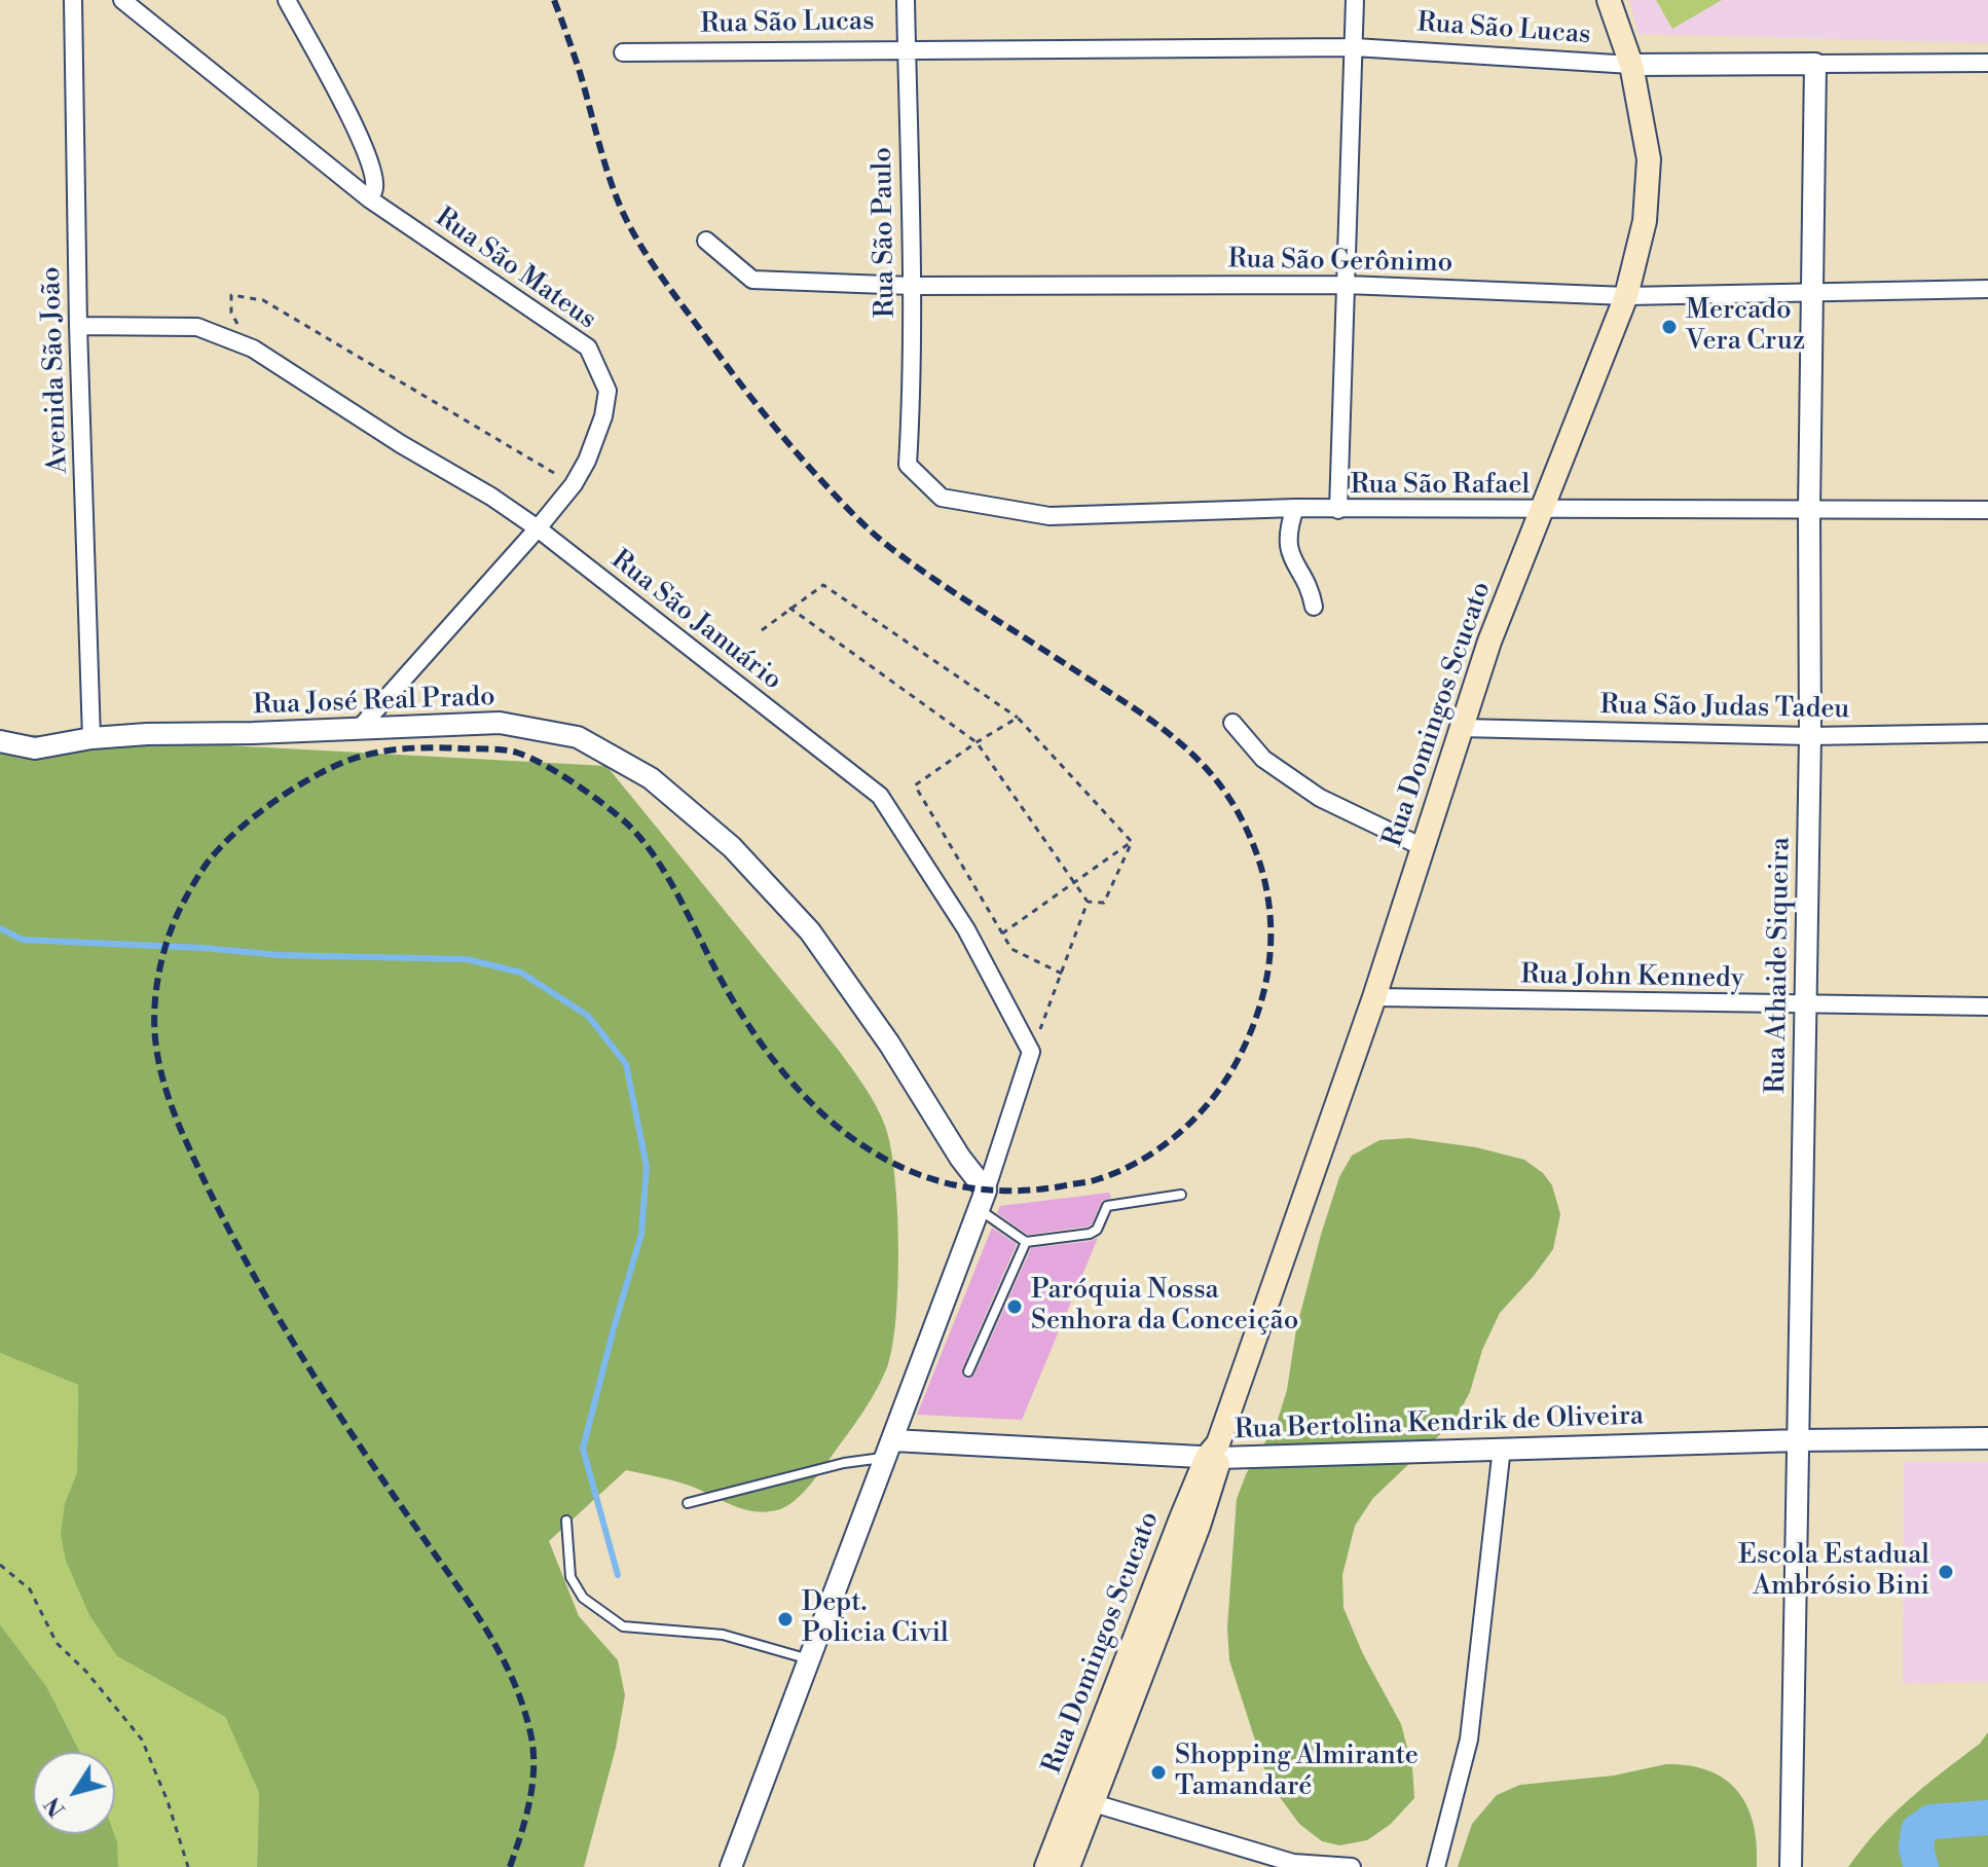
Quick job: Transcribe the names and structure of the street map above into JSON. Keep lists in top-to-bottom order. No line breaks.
{"streets":{"main road":["Rua Domingos Scucato"],"street":["Rua São Lucas","Rua São Paulo","Rua São Gerônimo","Rua São Mateus","Avenida São João","Rua São Rafael","Rua São Januário","Rua José Real Prado","Rua São Judas Tadeu","Rua Athaide Siqueira","Rua John Kennedy","Rua Bertolina Kendrik de Oliveira"]},"crossings":[["Rua São Lucas","Rua São Paulo"],["Rua São Lucas","Rua Domingos Scucato"],["Rua São Lucas","Rua Athaide Siqueira"],["Rua São Paulo","Rua São Gerônimo"],["Rua São Paulo","Rua São Rafael"],["Rua São Gerônimo","Rua Domingos Scucato"],["Rua São Gerônimo","Rua Athaide Siqueira"],["Rua São Mateus","Rua São Januário"],["Rua São Mateus","Rua José Real Prado"],["Avenida São João","Rua São Januário"],["Avenida São João","Rua José Real Prado"],["Rua São Rafael","Rua Domingos Scucato"],["Rua São Rafael","Rua Athaide Siqueira"],["Rua São Judas Tadeu","Rua Domingos Scucato"],["Rua São Judas Tadeu","Rua Athaide Siqueira"],["Rua Domingos Scucato","Rua John Kennedy"],["Rua Domingos Scucato","Rua Bertolina Kendrik de Oliveira"],["Rua Athaide Siqueira","Rua John Kennedy"],["Rua Athaide Siqueira","Rua Bertolina Kendrik de Oliveira"]],"places":["Mercado Vera Cruz","Paróquia Nossa Senhora da Conceição","Escola Estadual Ambrósio Bini","Dept. Policia Civil","Shopping Almirante Tamandaré"],"north":"bottom left"}
